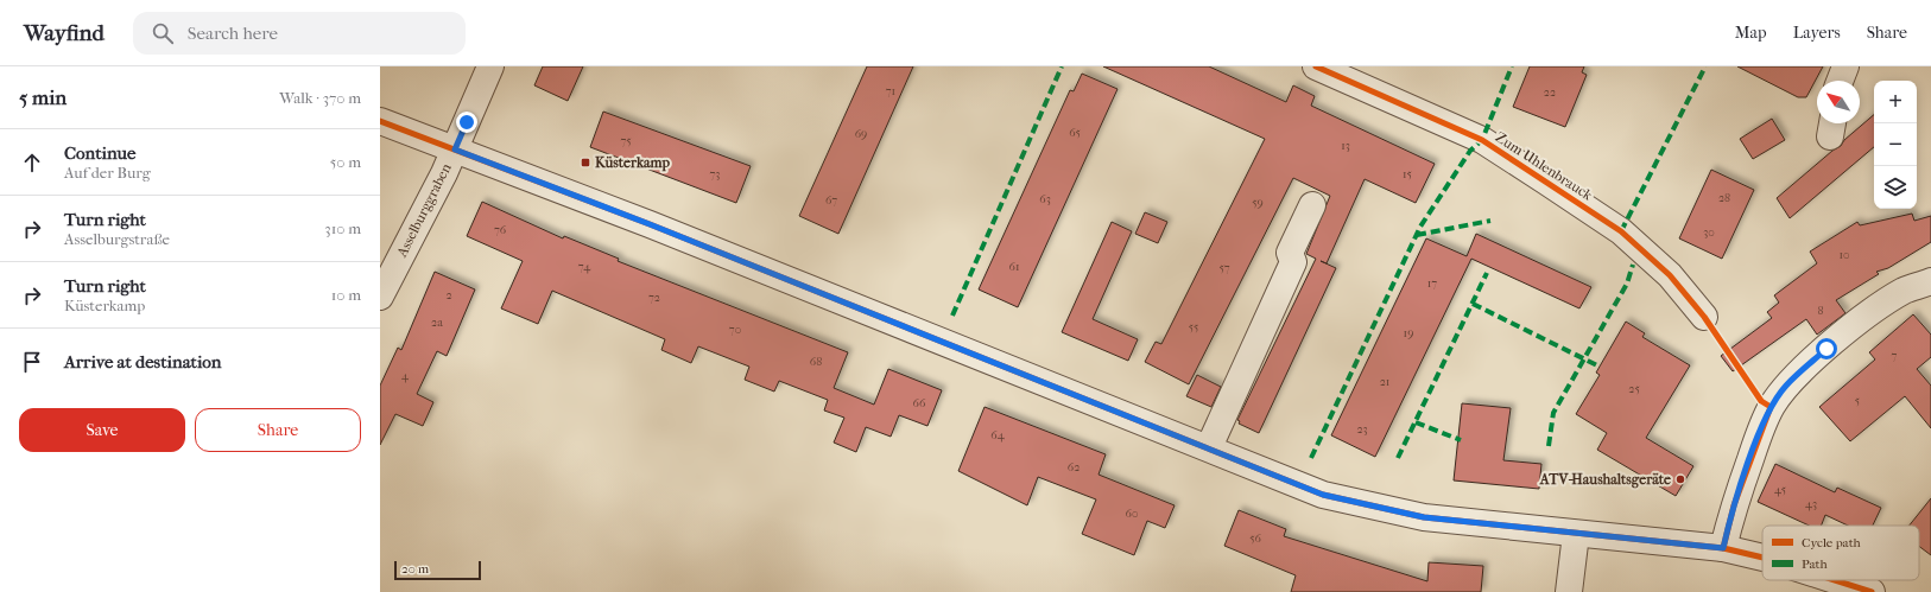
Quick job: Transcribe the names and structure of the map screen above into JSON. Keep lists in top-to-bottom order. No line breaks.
{"streets":{"street":["Zum Uhlenbrauck","Asselburggraben"]},"places":{"transit":["Küsterkamp"],"other":["ATV-Haushaltsgeräte"]},"house_numbers":["71","22","65","69","75","13","73","15","28","63","67","59","76","30","10","74","61","57","17","2","72","8","2a","55","70","19","7","68","4","21","25","5","66","23","64","62","45","43","60","56"],"legend":["Cycle path","Path"],"scale_bar":"20 m","north":"top left","page":{"header":"Wayfind","search":"Search here","nav":["Map","Layers","Share"],"heading":["5 min","Walk · 370 m"],"map_buttons":["+","−"],"list":[["Continue","Auf der Burg","50 m"],["Turn right","Asselburgstraße","310 m"],["Turn right","Küsterkamp","10 m"],"Arrive at destination"],"buttons":["Save","Share"],"scale":"20 m"}}
